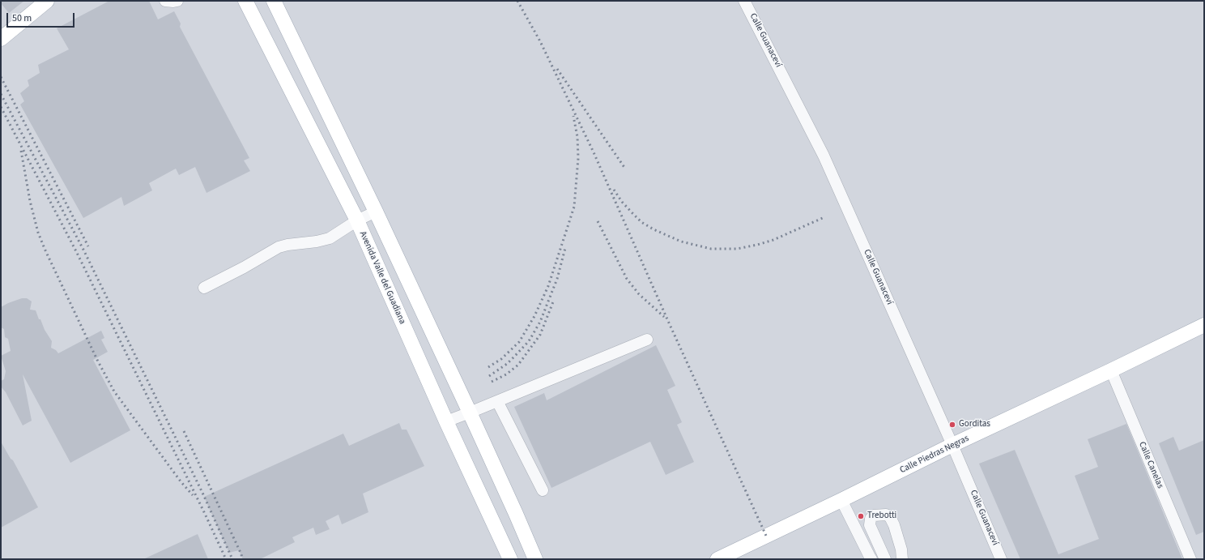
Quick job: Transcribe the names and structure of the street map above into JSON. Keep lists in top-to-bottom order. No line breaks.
{"streets":{"main road":["Avenida Valle del Guadiana","Calle Piedras Negras"],"street":["Calle Guanaceví","Calle Canelas"]},"crossings":[["Calle Guanaceví","Calle Piedras Negras"],["Calle Piedras Negras","Calle Canelas"]],"places":["Gorditas","Trebotti"],"scale_bar":"50 m"}
